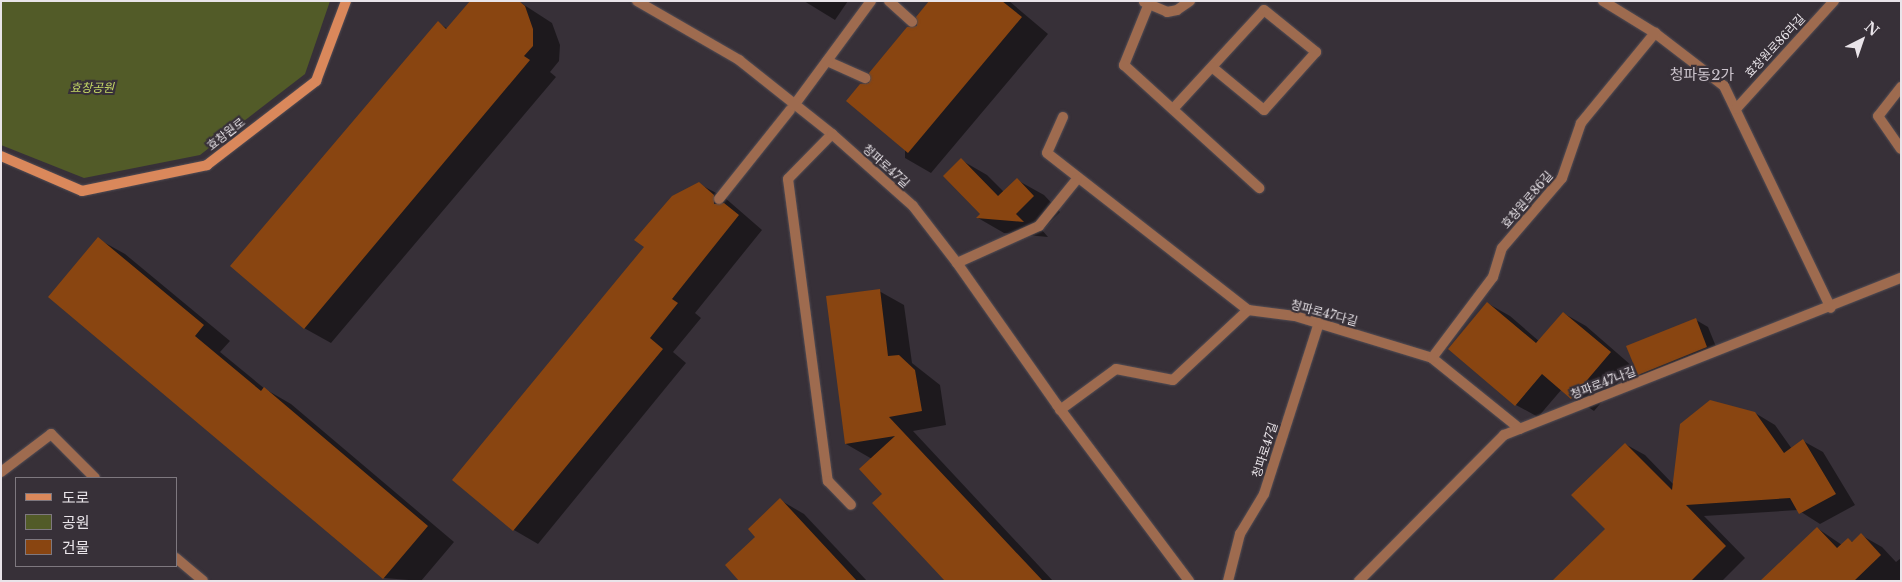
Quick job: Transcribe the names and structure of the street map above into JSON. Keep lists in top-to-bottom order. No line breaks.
{"streets":{"street":["효창원로86라길","효창원로","청파로47길","효창원로86길","청파로47다길","청파로47나길"]},"crossings":[["청파로47길","청파로47다길"],["효창원로86길","청파로47다길"],["청파로47다길","청파로47나길"]],"districts":["청파동2가"],"parks":["효창공원"],"legend":["도로","공원","건물"],"north":"top right"}
